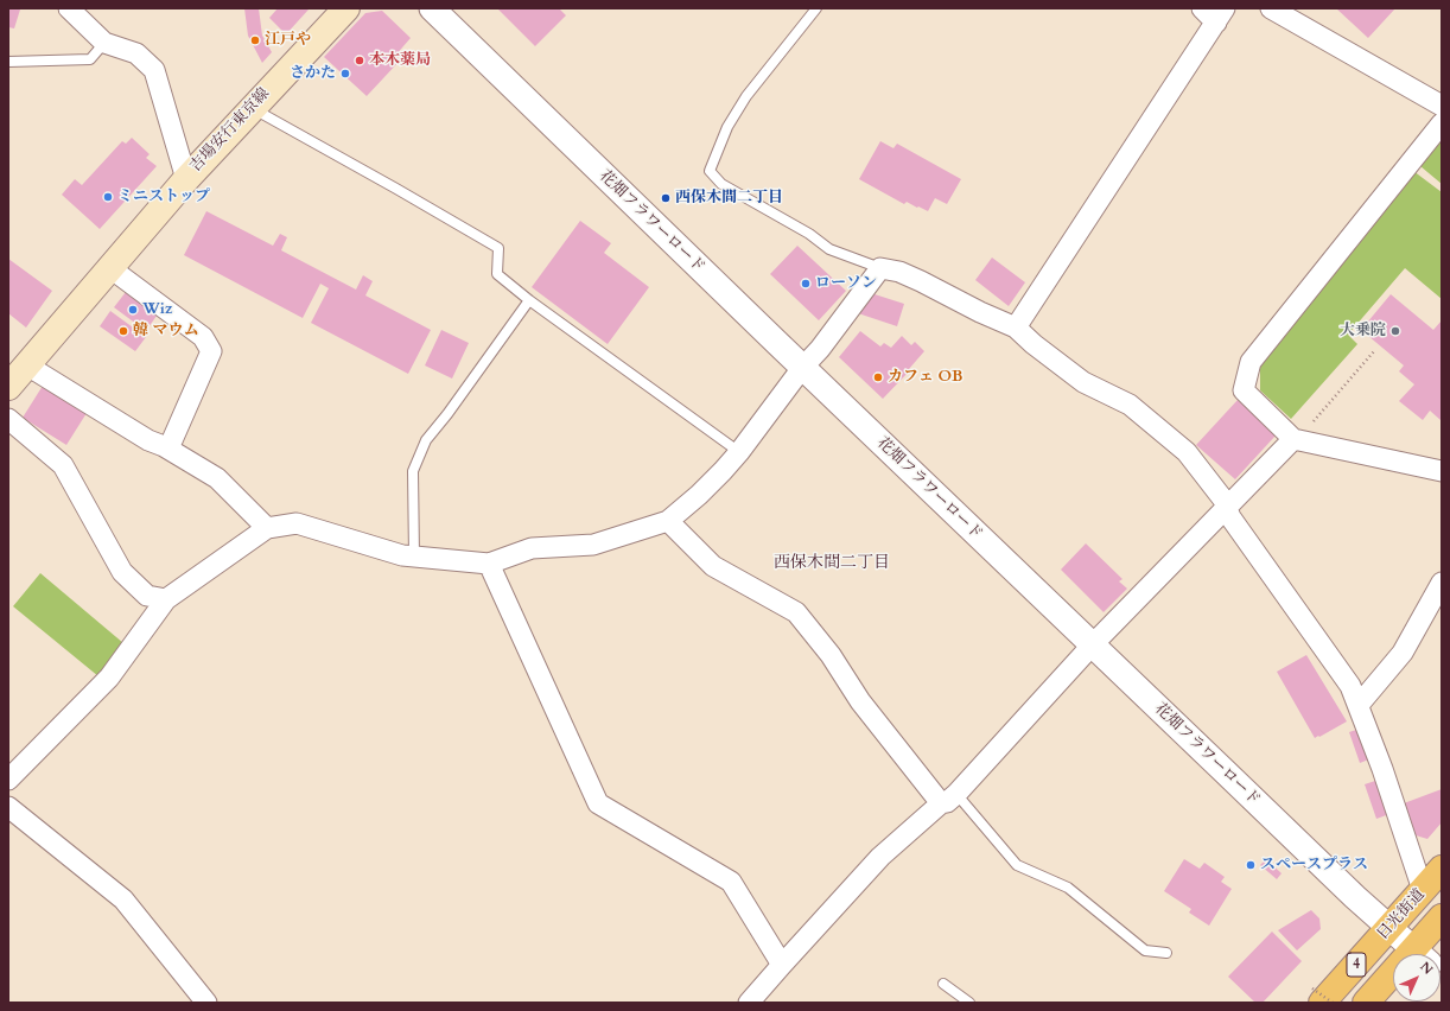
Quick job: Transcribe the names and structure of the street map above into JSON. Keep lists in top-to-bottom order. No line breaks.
{"streets":{"highway":["日光街道","4"],"main road":["吉場安行東京線"],"street":["花畑フラワーロード"]},"crossings":[["花畑フラワーロード","日光街道"]],"districts":["西保木間二丁目"],"places":["江戸や","本木薬局","さかた","ミニストップ","西保木間二丁目","ローソン","Wiz","韓 マウム","大乗院","カフェ OB","スペースプラス"],"north":"top right"}
